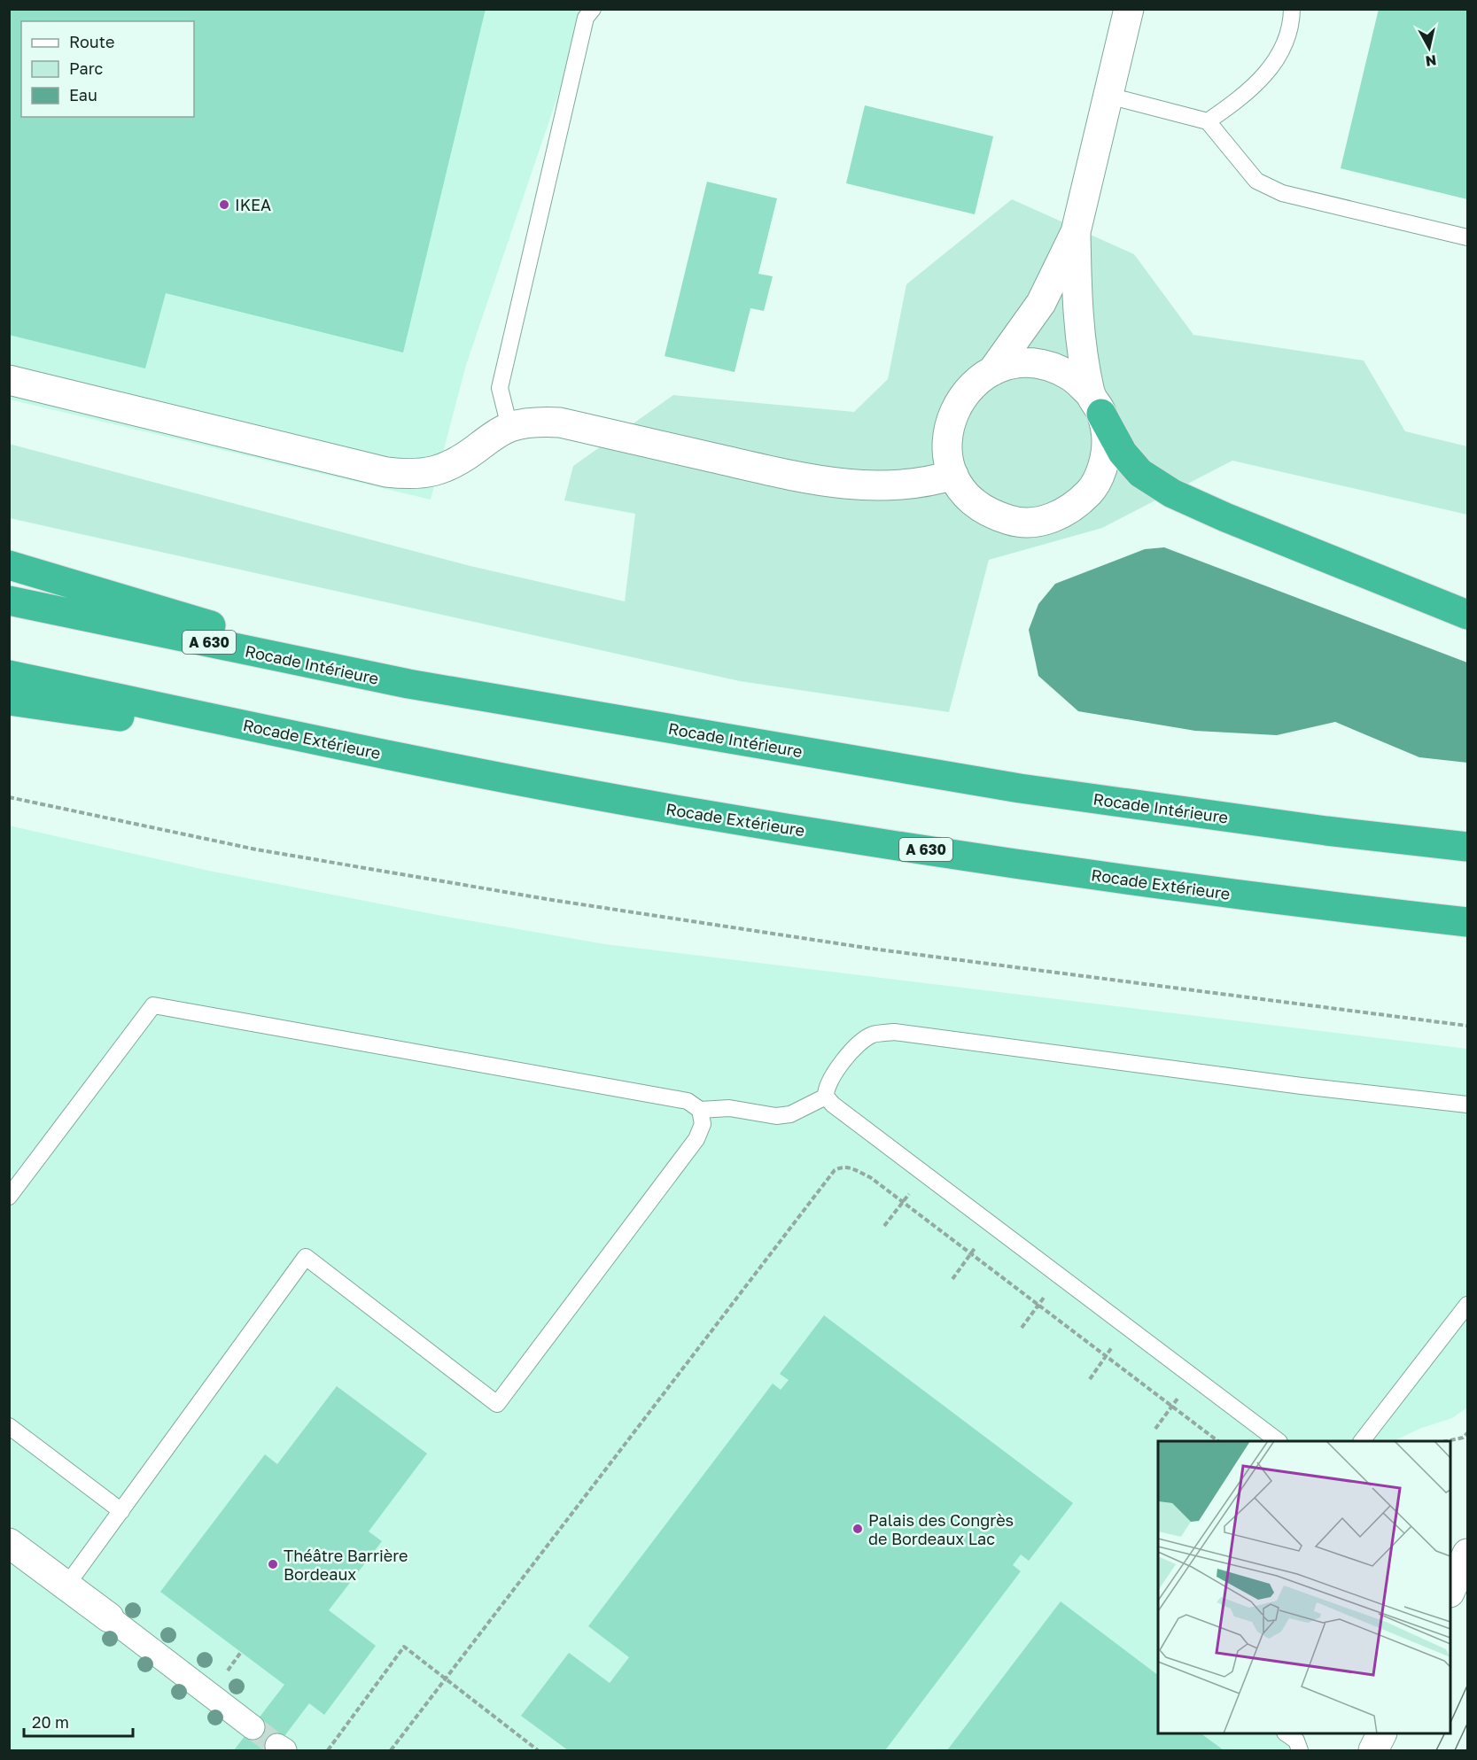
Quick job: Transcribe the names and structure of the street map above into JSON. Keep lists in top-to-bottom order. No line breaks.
{"streets":{"highway":["A 630","Rocade Intérieure","Rocade Extérieure"]},"places":["IKEA","Palais des Congrès de Bordeaux Lac","Théâtre Barrière Bordeaux"],"legend":["Route","Parc","Eau"],"scale_bar":"20 m","north":"bottom"}
